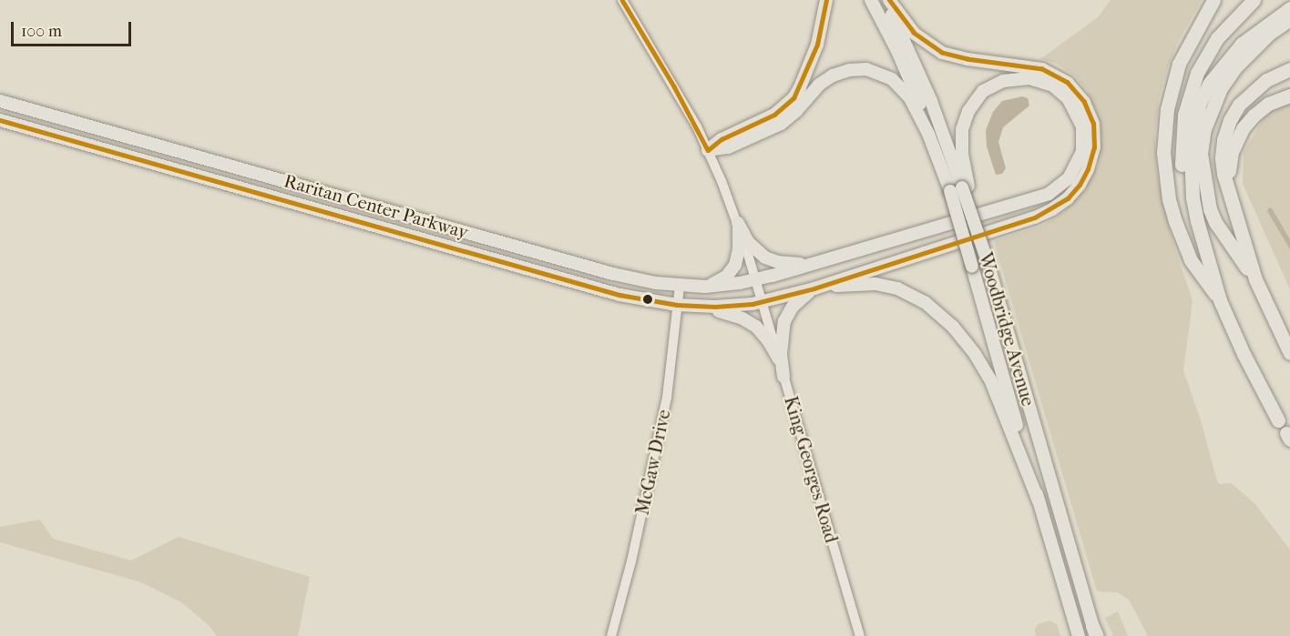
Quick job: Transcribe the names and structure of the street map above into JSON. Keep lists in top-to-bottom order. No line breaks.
{"streets":{"main road":["Raritan Center Parkway","Woodbridge Avenue"],"street":["McGaw Drive","King Georges Road"]},"crossings":[["Raritan Center Parkway","McGaw Drive"],["Raritan Center Parkway","King Georges Road"]],"scale_bar":"100 m"}
